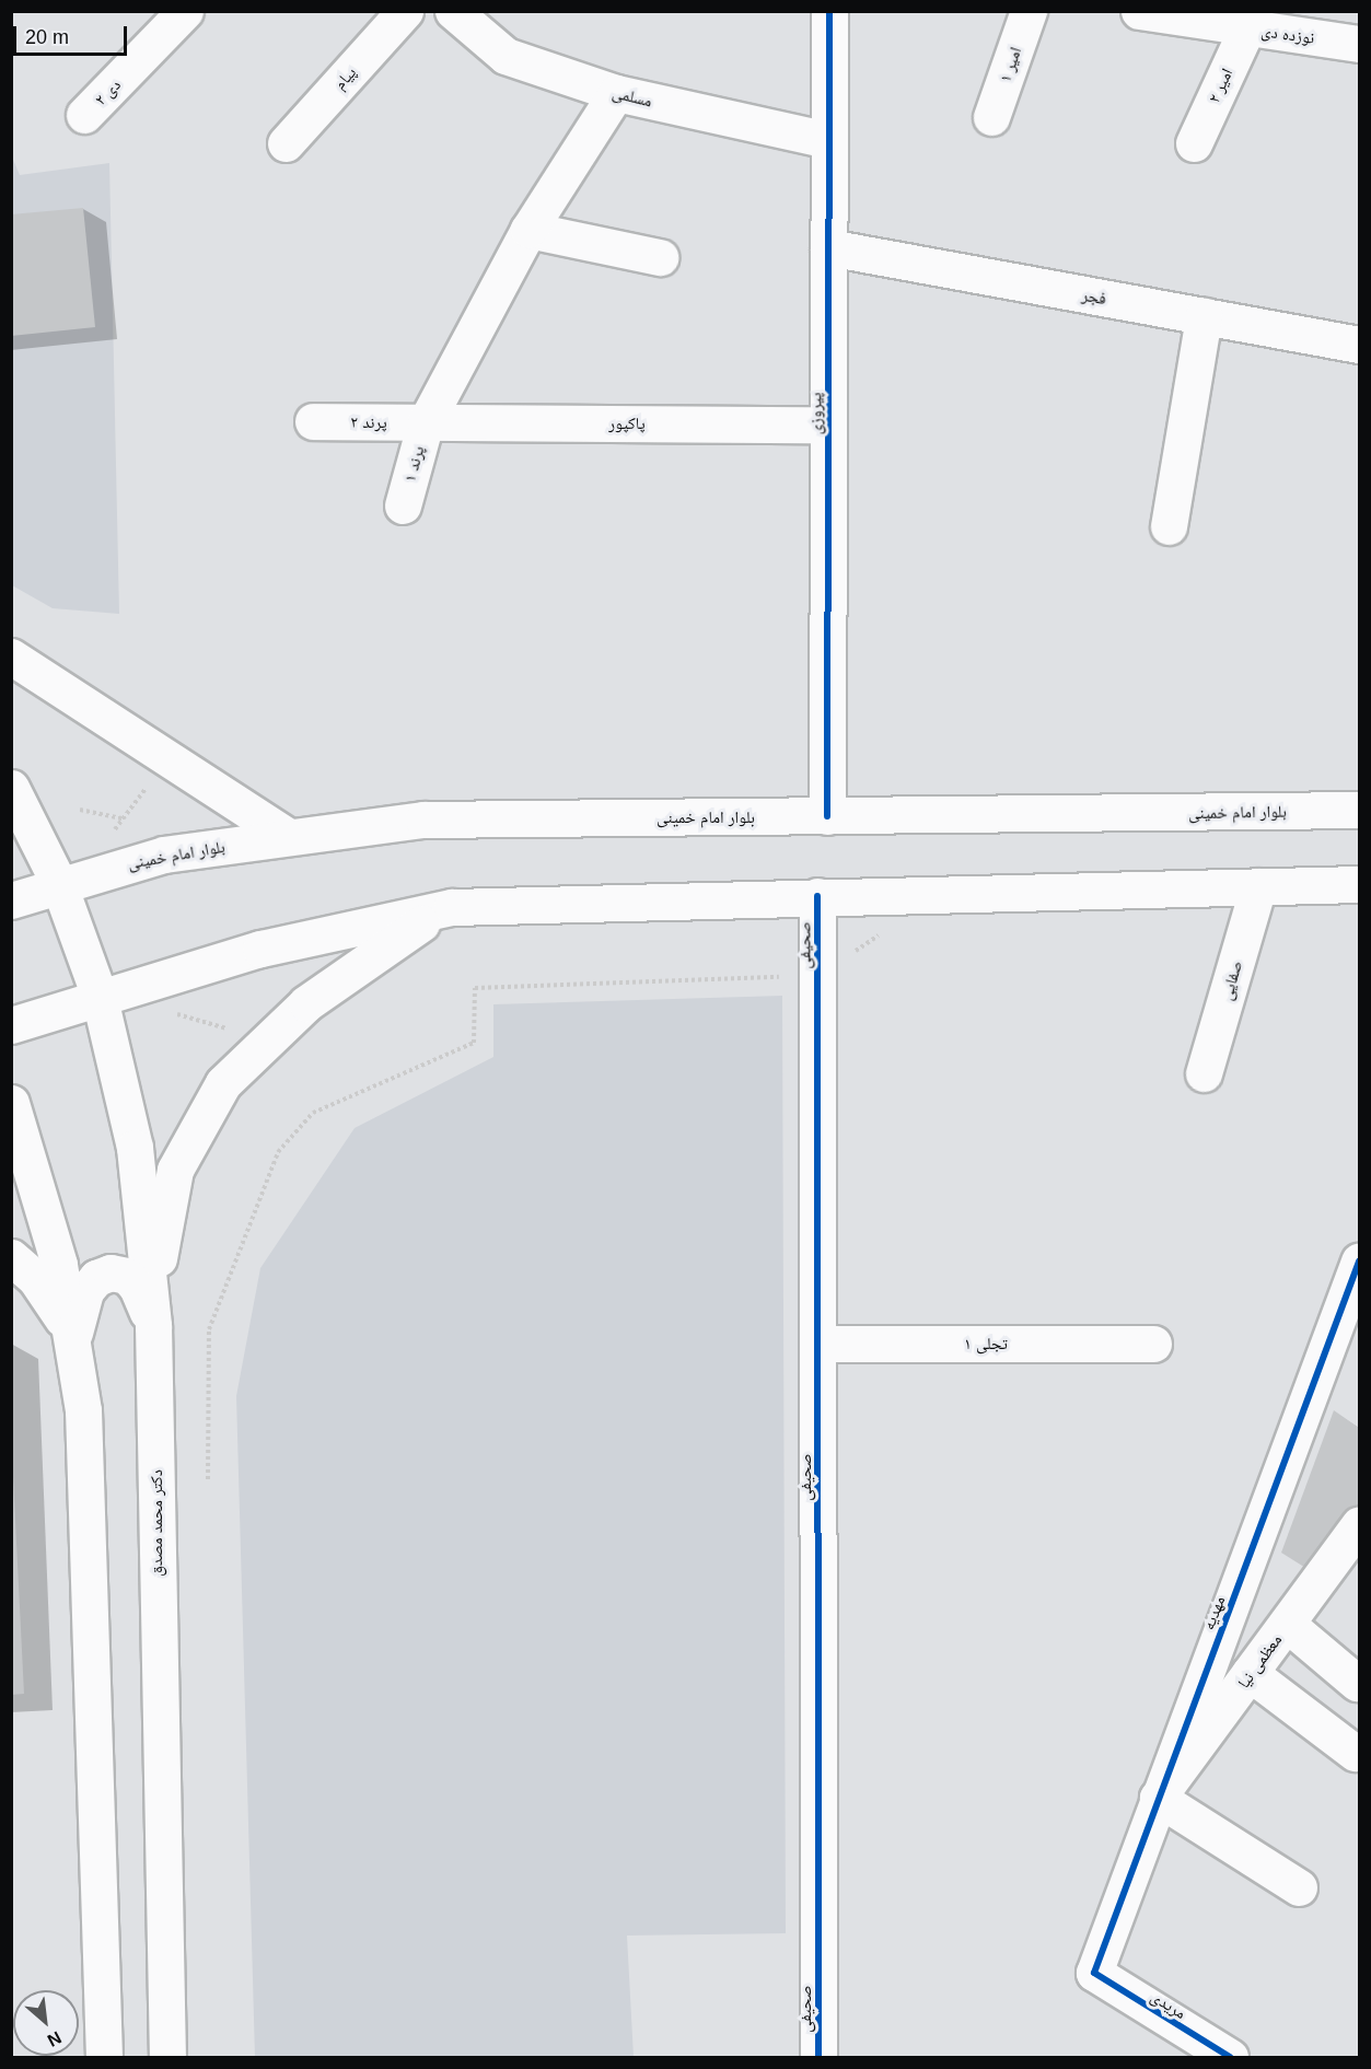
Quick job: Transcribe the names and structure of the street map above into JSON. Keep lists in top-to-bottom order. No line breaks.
{"streets":{"street":["نوزده دی","امیر ۱","پیام","امیر ۲","دی ۲","مسلمی","فجر","پیروزی","پرند ۲","پاکپور","پرند ۱","بلوار امام خمینی","صحیفی","صفایی","تجلی ١","دکتر محمد مصدق","مهدیه","معظمی نیا","مریدی"]},"crossings":[["نوزده دی","امیر ۲"],["مسلمی","پیروزی"],["مسلمی","پرند ۱"],["فجر","پیروزی"],["پیروزی","پاکپور"],["پیروزی","بلوار امام خمینی"],["پرند ۲","پاکپور"],["پرند ۲","پرند ۱"],["پاکپور","پرند ۱"],["بلوار امام خمینی","دکتر محمد مصدق"],["صحیفی","تجلی ١"],["مهدیه","معظمی نیا"],["مهدیه","مریدی"]],"scale_bar":"20 m","north":"bottom right"}
